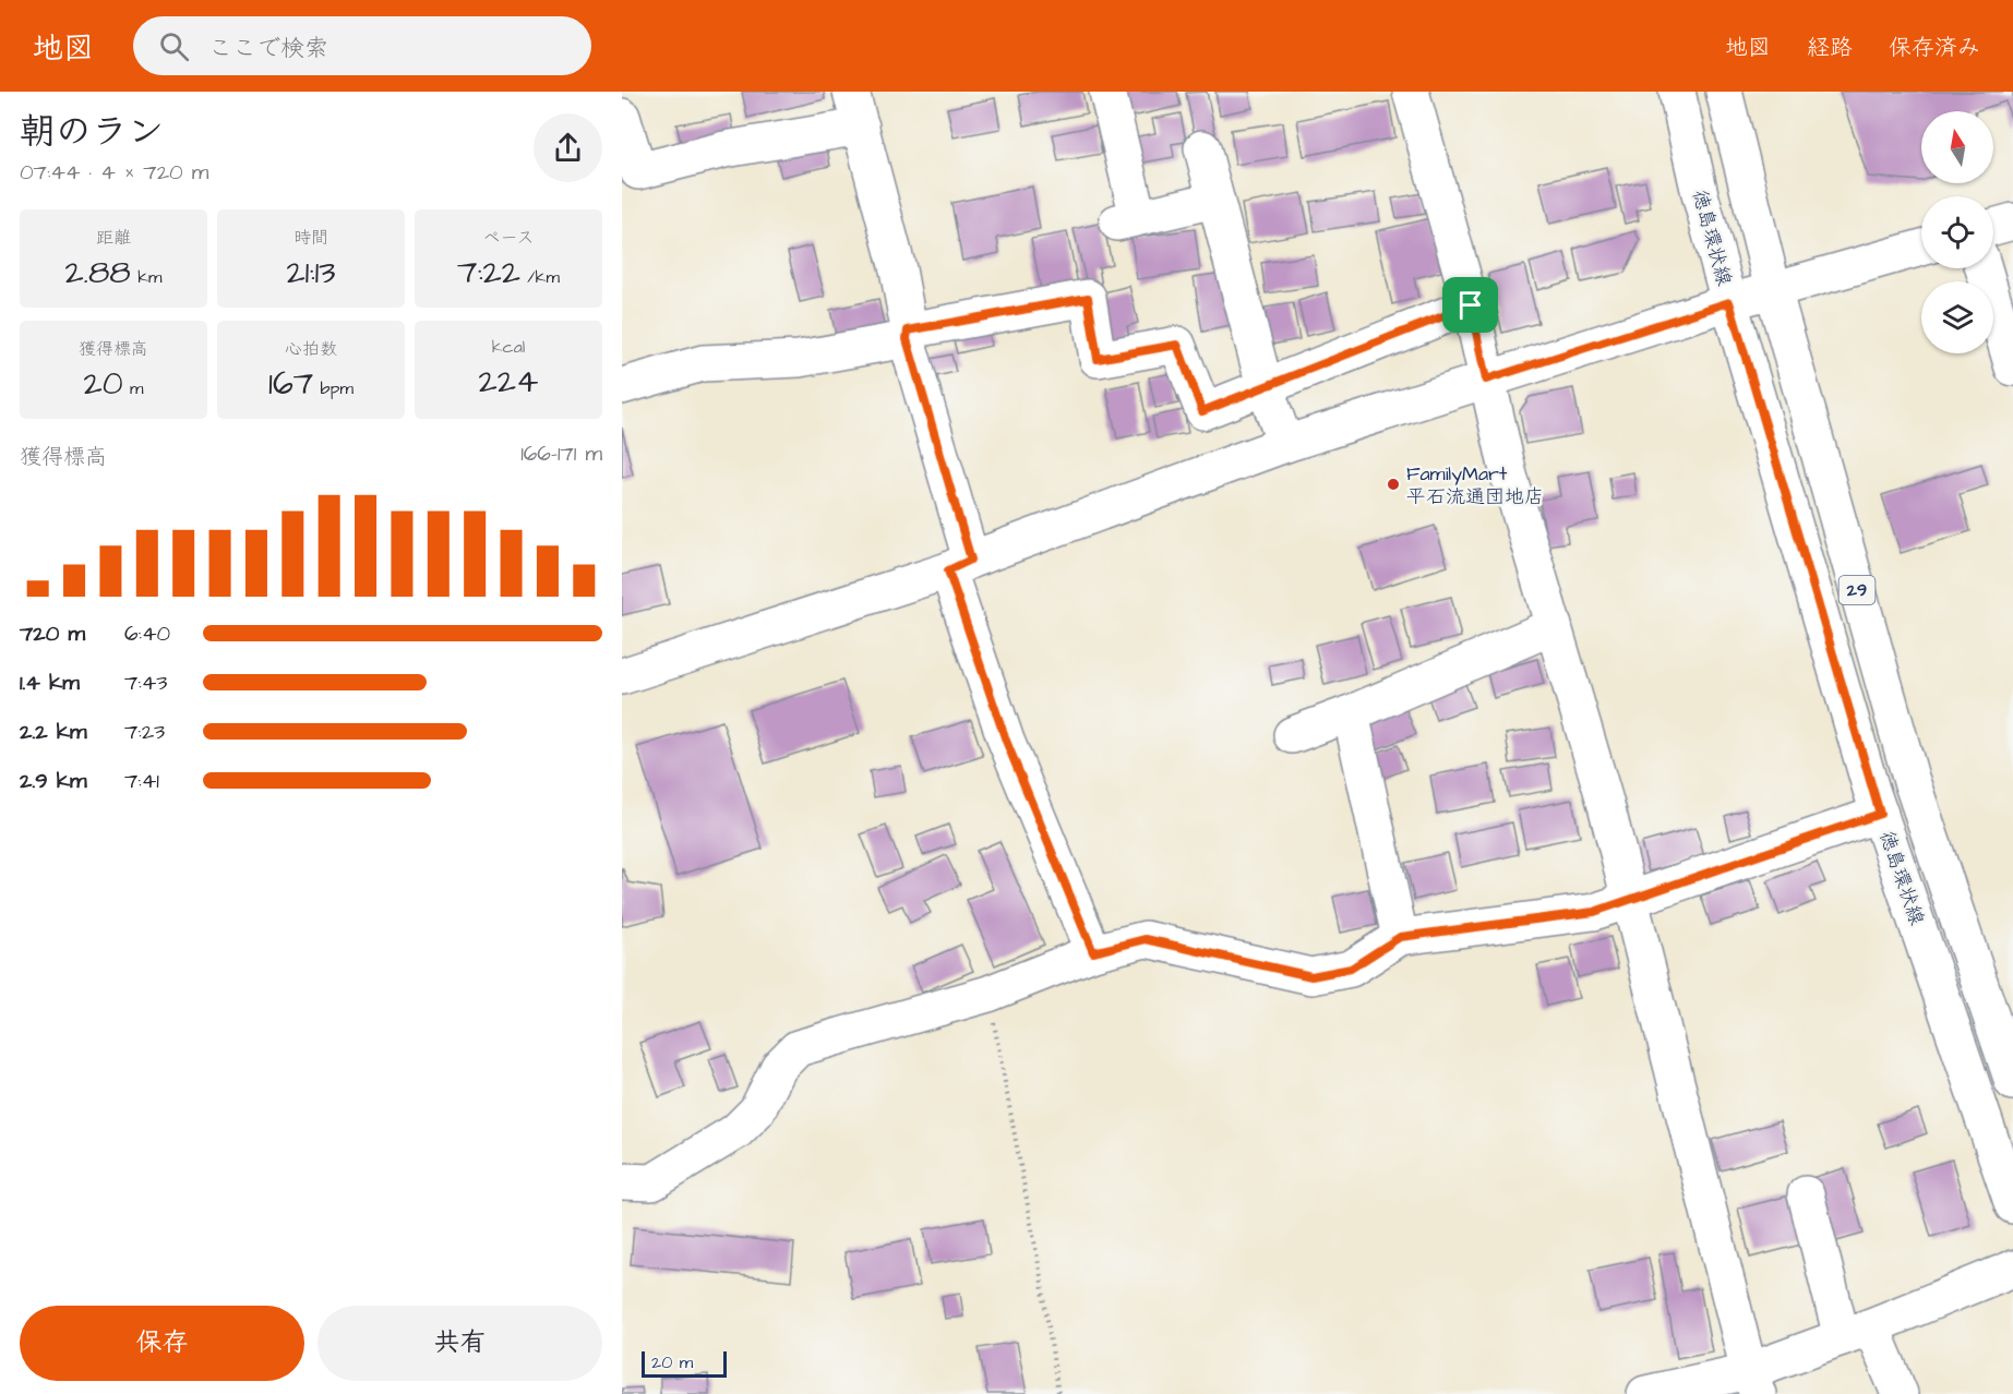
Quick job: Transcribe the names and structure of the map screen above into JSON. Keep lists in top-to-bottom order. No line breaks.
{"streets":{"street":["徳島環状線","29"]},"places":["FamilyMart 平石流通団地店"],"scale_bar":"20 m","north":"top","page":{"header":"地図","search":"ここで検索","nav":["地図","経路","保存済み"],"heading":["朝のラン","07:44 · 4 × 720 m"],"stats":[["距離","2.88 km"],["時間","21:13"],["ペース","7:22 /km"],["獲得標高","20 m"],["心拍数","167 bpm"],["kcal","224"]],"chart":["獲得標高","166–171 m"],"list":[{"name":"720 m","note":"6:40"},{"name":"1.4 km","note":"7:43"},{"name":"2.2 km","note":"7:23"},{"name":"2.9 km","note":"7:41"}],"buttons":["保存","共有"],"scale":"20 m"}}
